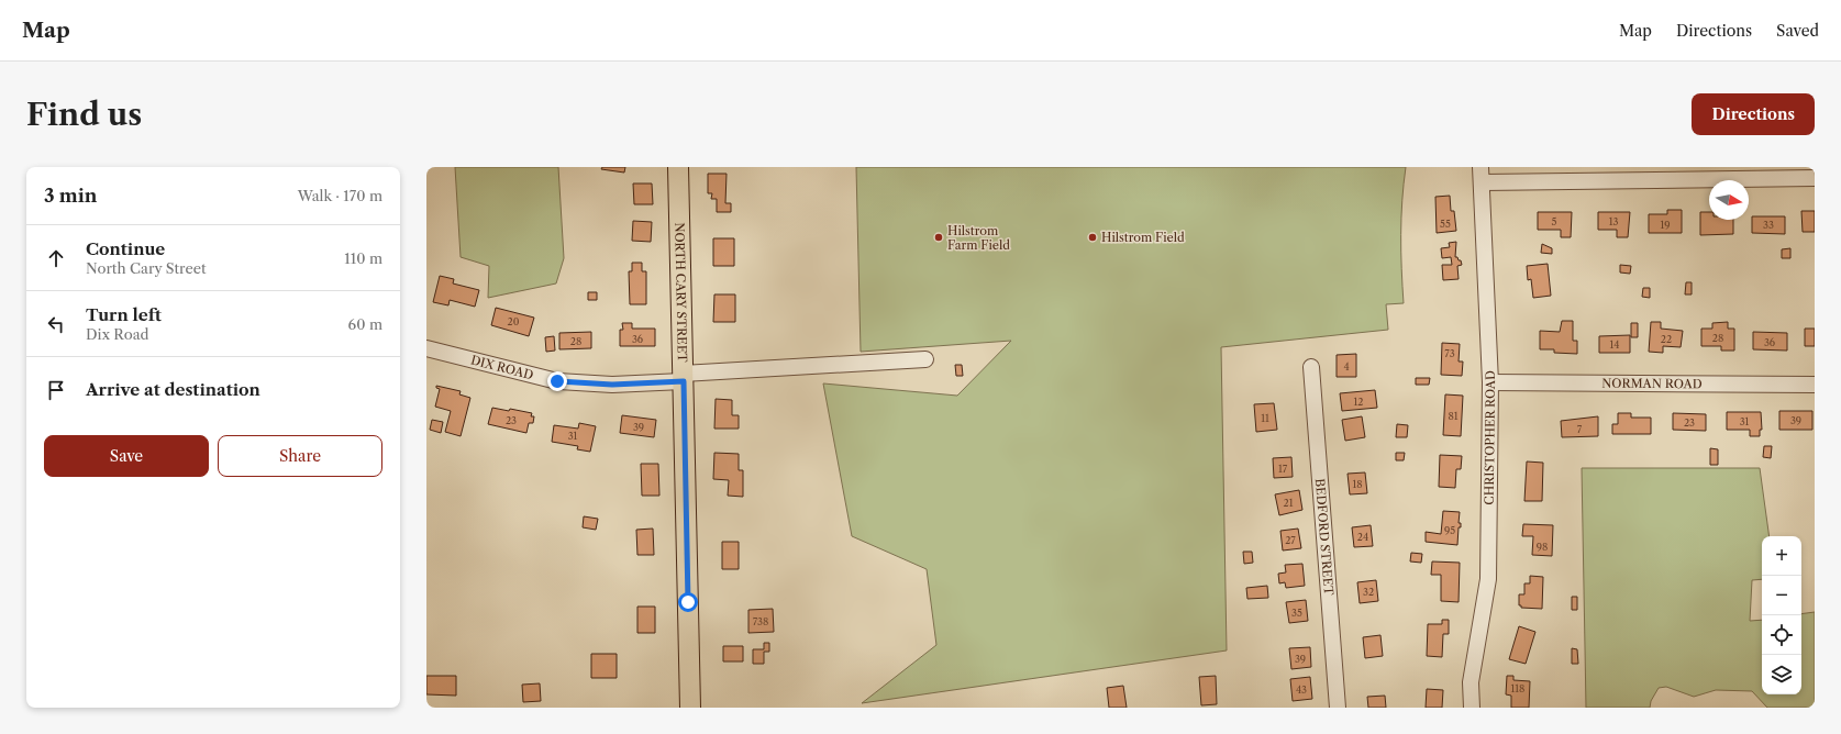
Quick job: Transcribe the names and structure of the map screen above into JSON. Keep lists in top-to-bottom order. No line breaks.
{"streets":{"main road":["NORTH CARY STREET"],"street":["DIX ROAD","NORMAN ROAD","CHRISTOPHER ROAD","BEDFORD STREET"]},"crossings":[["NORTH CARY STREET","DIX ROAD"],["NORMAN ROAD","CHRISTOPHER ROAD"]],"places":["Hilstrom Farm Field","Hilstrom Field"],"house_numbers":["5","13","55","19","33","20","28","36","22","28","36","14","73","4","12","81","11","23","39","31","23","39","7","31","17","18","21","95","24","27","98","32","35","738","39","118","43"],"north":"right","page":{"header":"Map","nav":["Map","Directions","Saved"],"buttons":["Directions",["Save","Share"]],"title":"Find us","heading":["3 min","Walk · 170 m"],"list":[["Continue","North Cary Street","110 m"],["Turn left","Dix Road","60 m"],"Arrive at destination"],"map_buttons":["+","−"]}}
